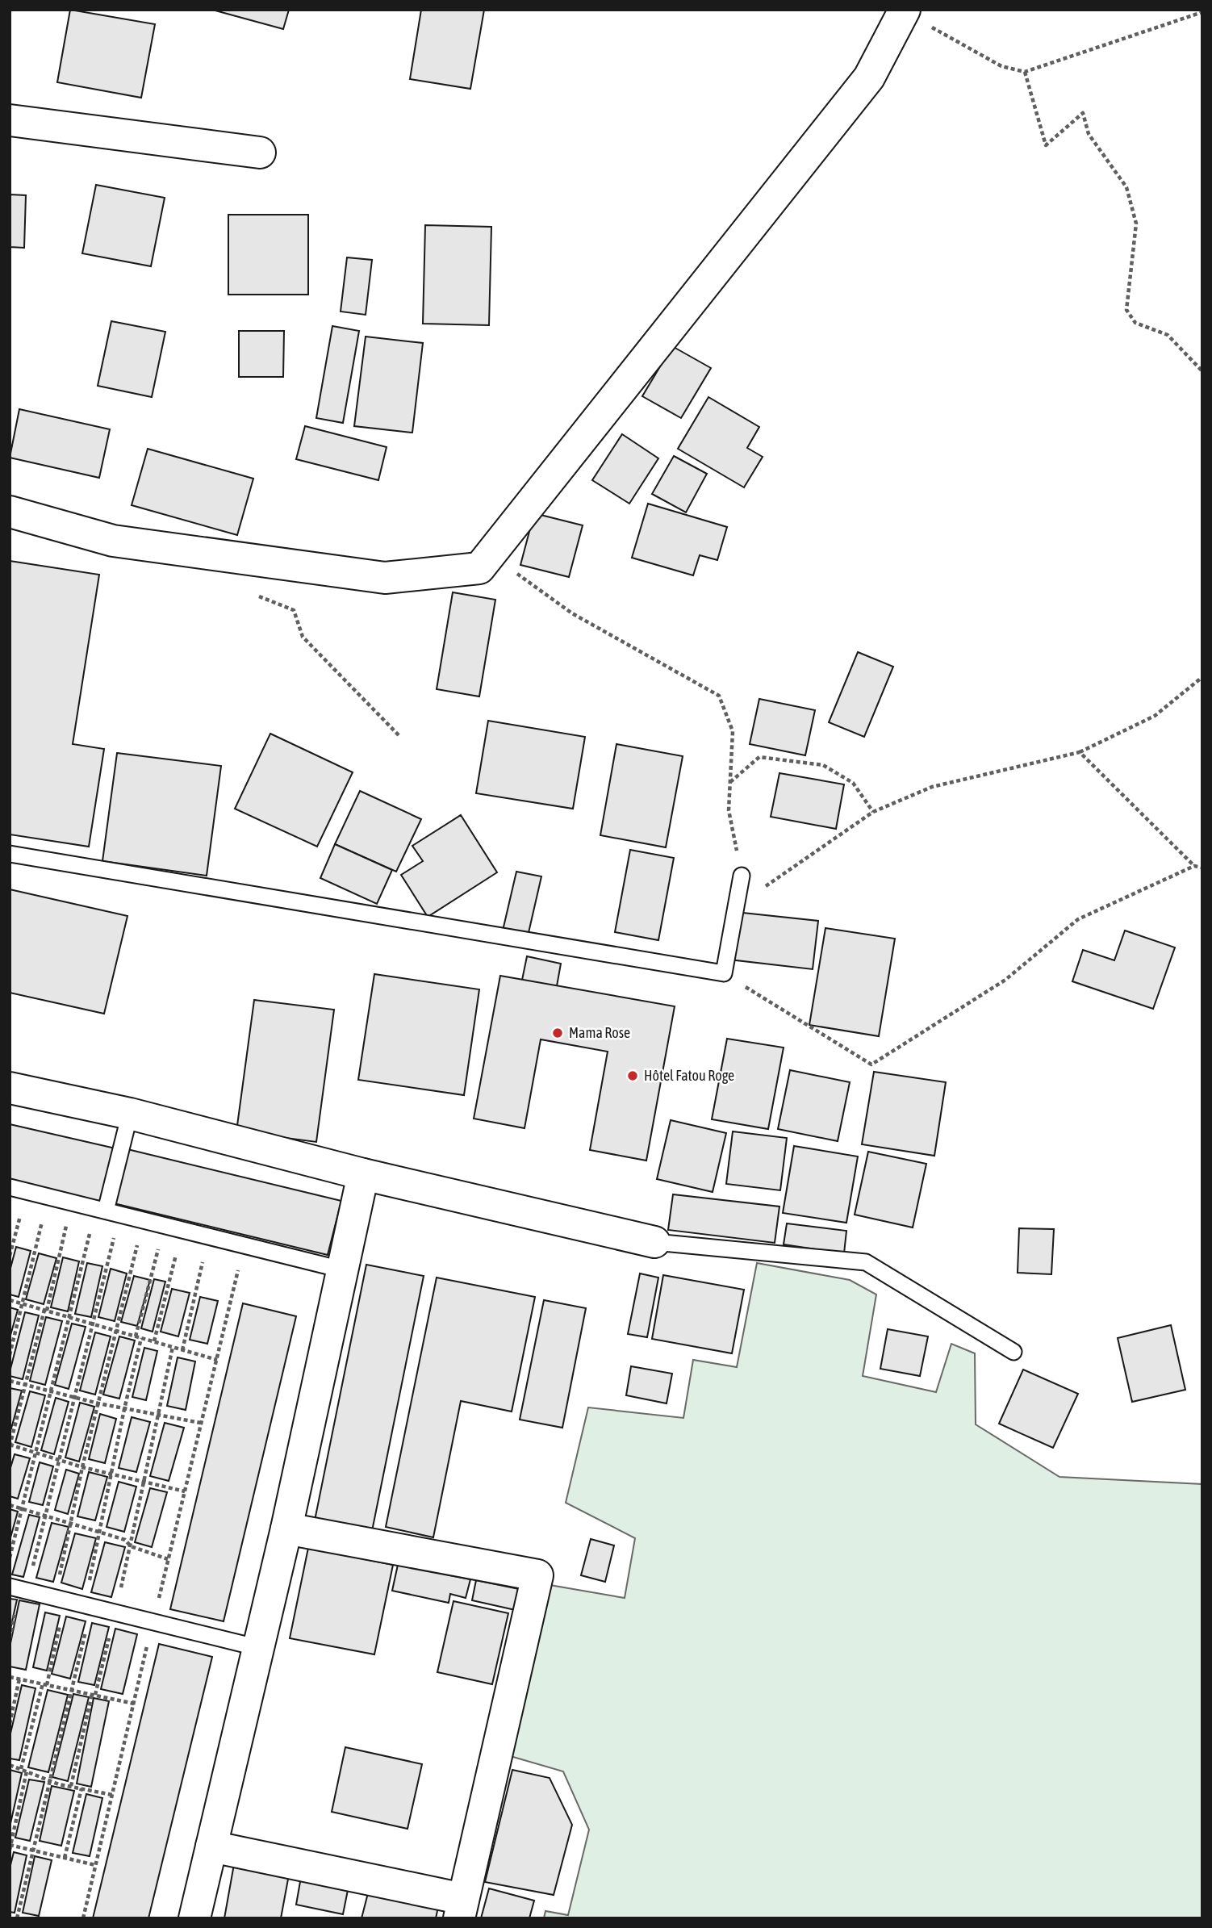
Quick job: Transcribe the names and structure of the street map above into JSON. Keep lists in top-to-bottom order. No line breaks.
{"places":["Mama Rose","Hôtel Fatou Roge"]}
